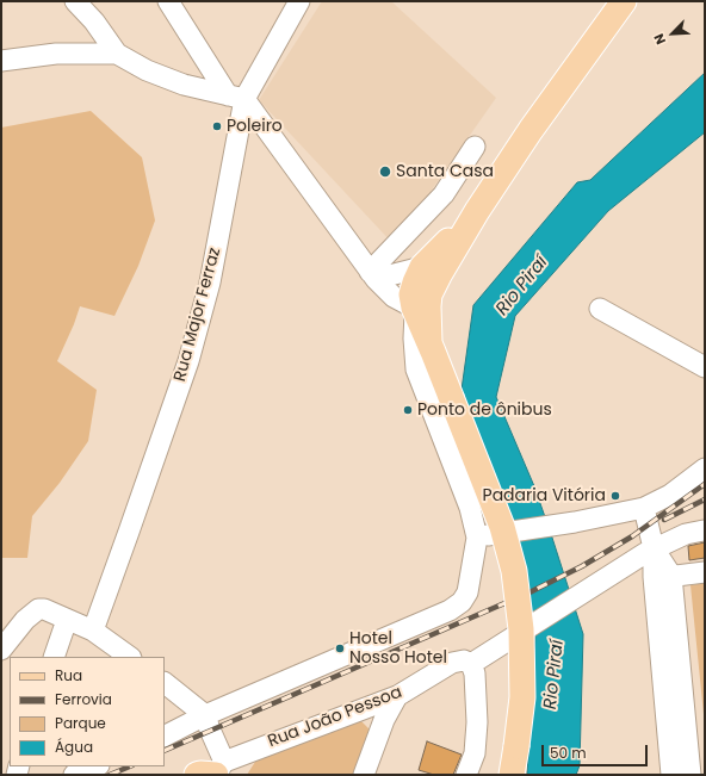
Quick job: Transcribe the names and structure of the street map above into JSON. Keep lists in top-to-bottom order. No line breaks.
{"streets":{"street":["Rua Major Ferraz","Rua João Pessoa"]},"water":["Rio Piraí"],"places":["Poleiro","Santa Casa","Ponto de ônibus","Padaria Vitória","Hotel Nosso Hotel"],"legend":["Rua","Ferrovia","Parque","Água"],"scale_bar":"50 m","north":"bottom left"}
